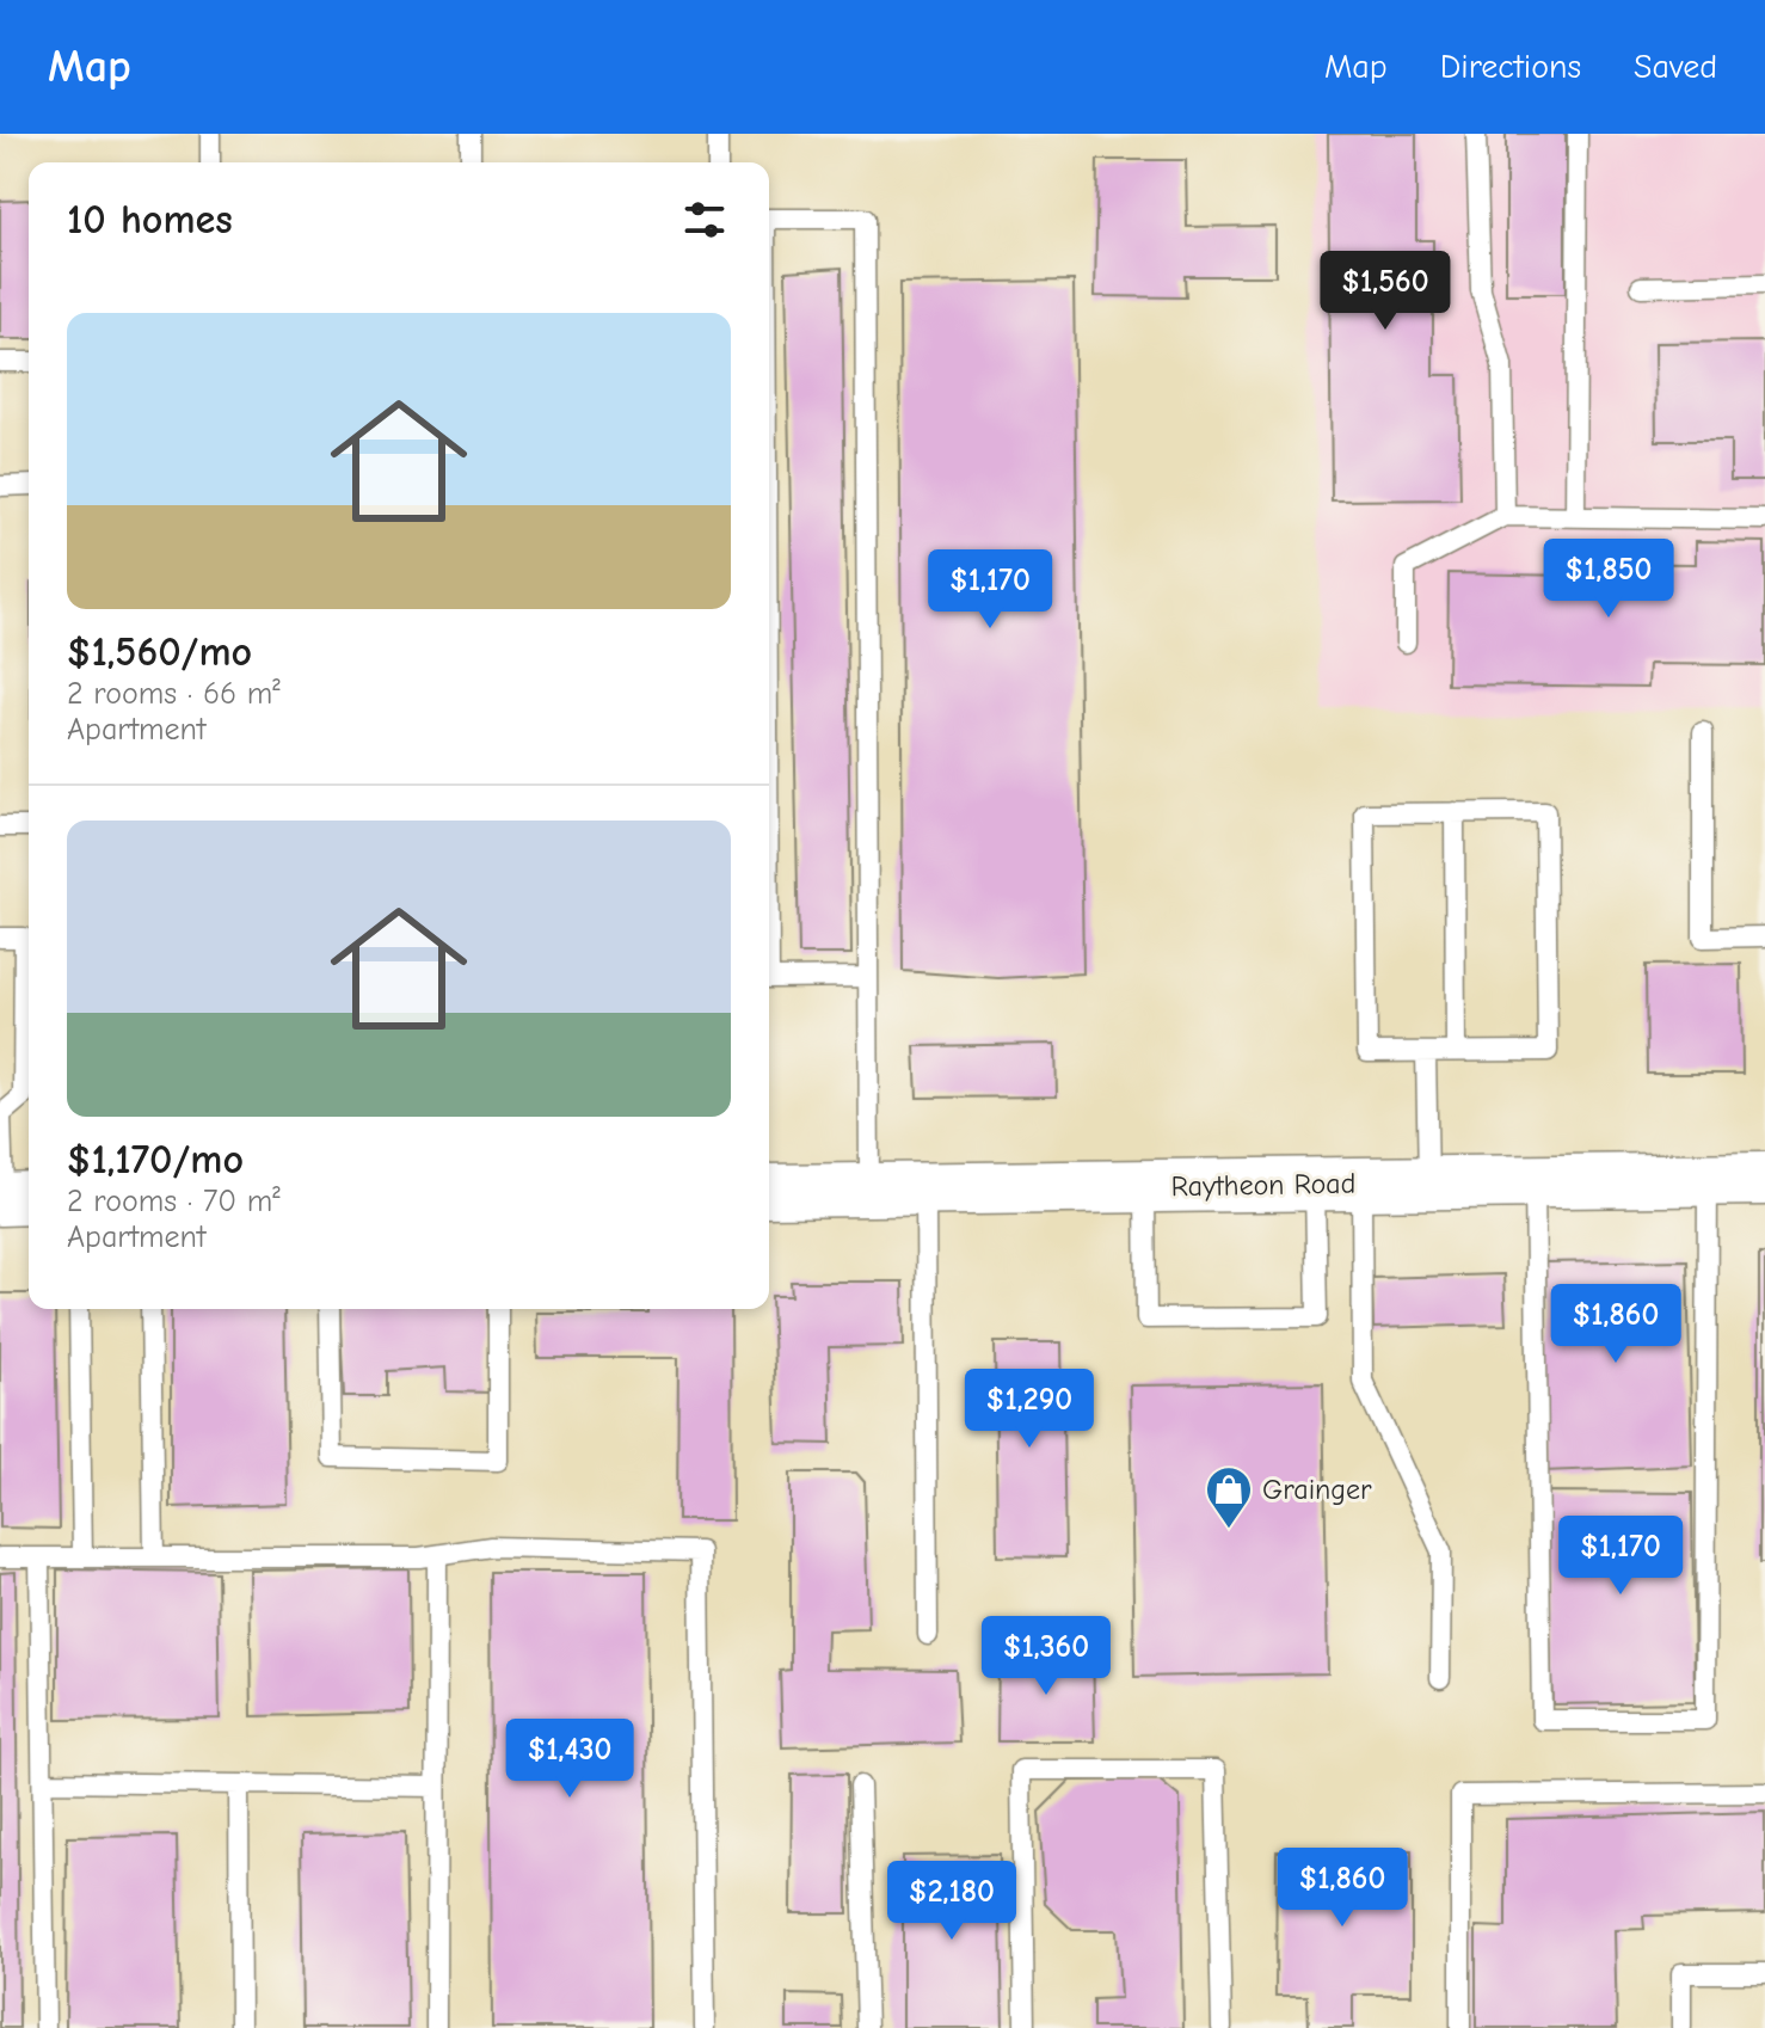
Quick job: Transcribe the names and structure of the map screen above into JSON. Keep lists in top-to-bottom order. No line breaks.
{"streets":{"street":["Raytheon Road"]},"places":{"shop":["Grainger"]},"page":{"header":"Map","nav":["Map","Directions","Saved"],"heading":"10 homes","price":["$1,560","$1,850","$1,170","$1,860","$1,290","$1,170","$1,360","$1,430","$1,860","$2,180"],"list":[{"name":"$1,560/mo","note":"2 rooms · 66 m² · Apartment"},{"name":"$1,170/mo","note":"2 rooms · 70 m² · Apartment"}]}}
